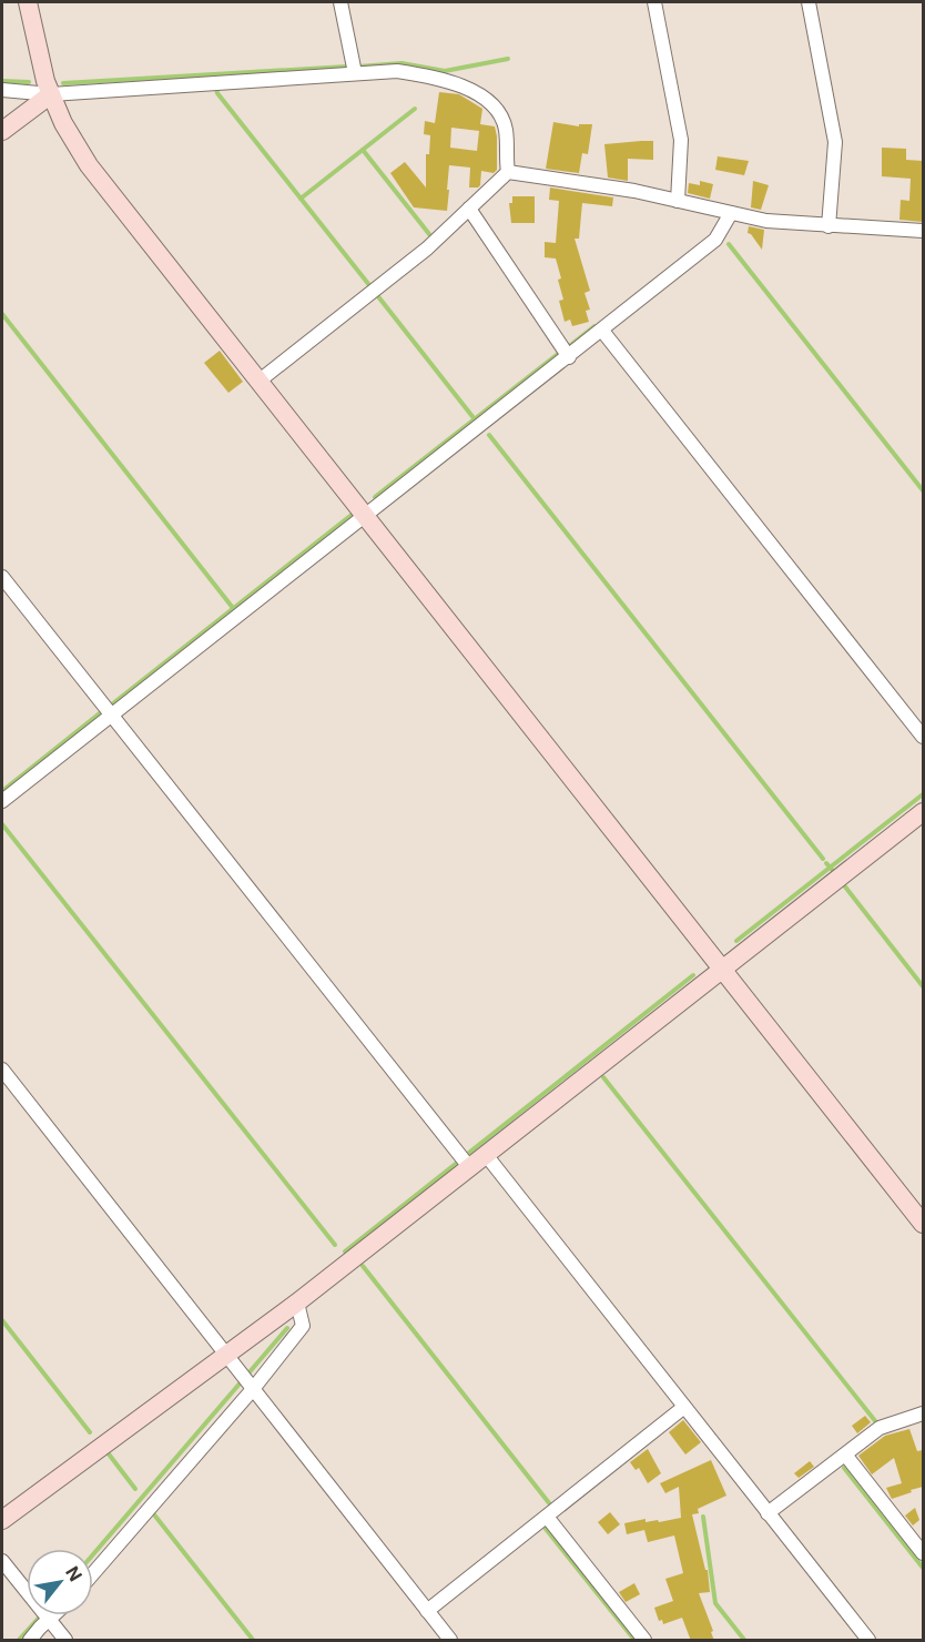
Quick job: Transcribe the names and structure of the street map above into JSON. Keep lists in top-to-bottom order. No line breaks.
{"north":"top right"}
